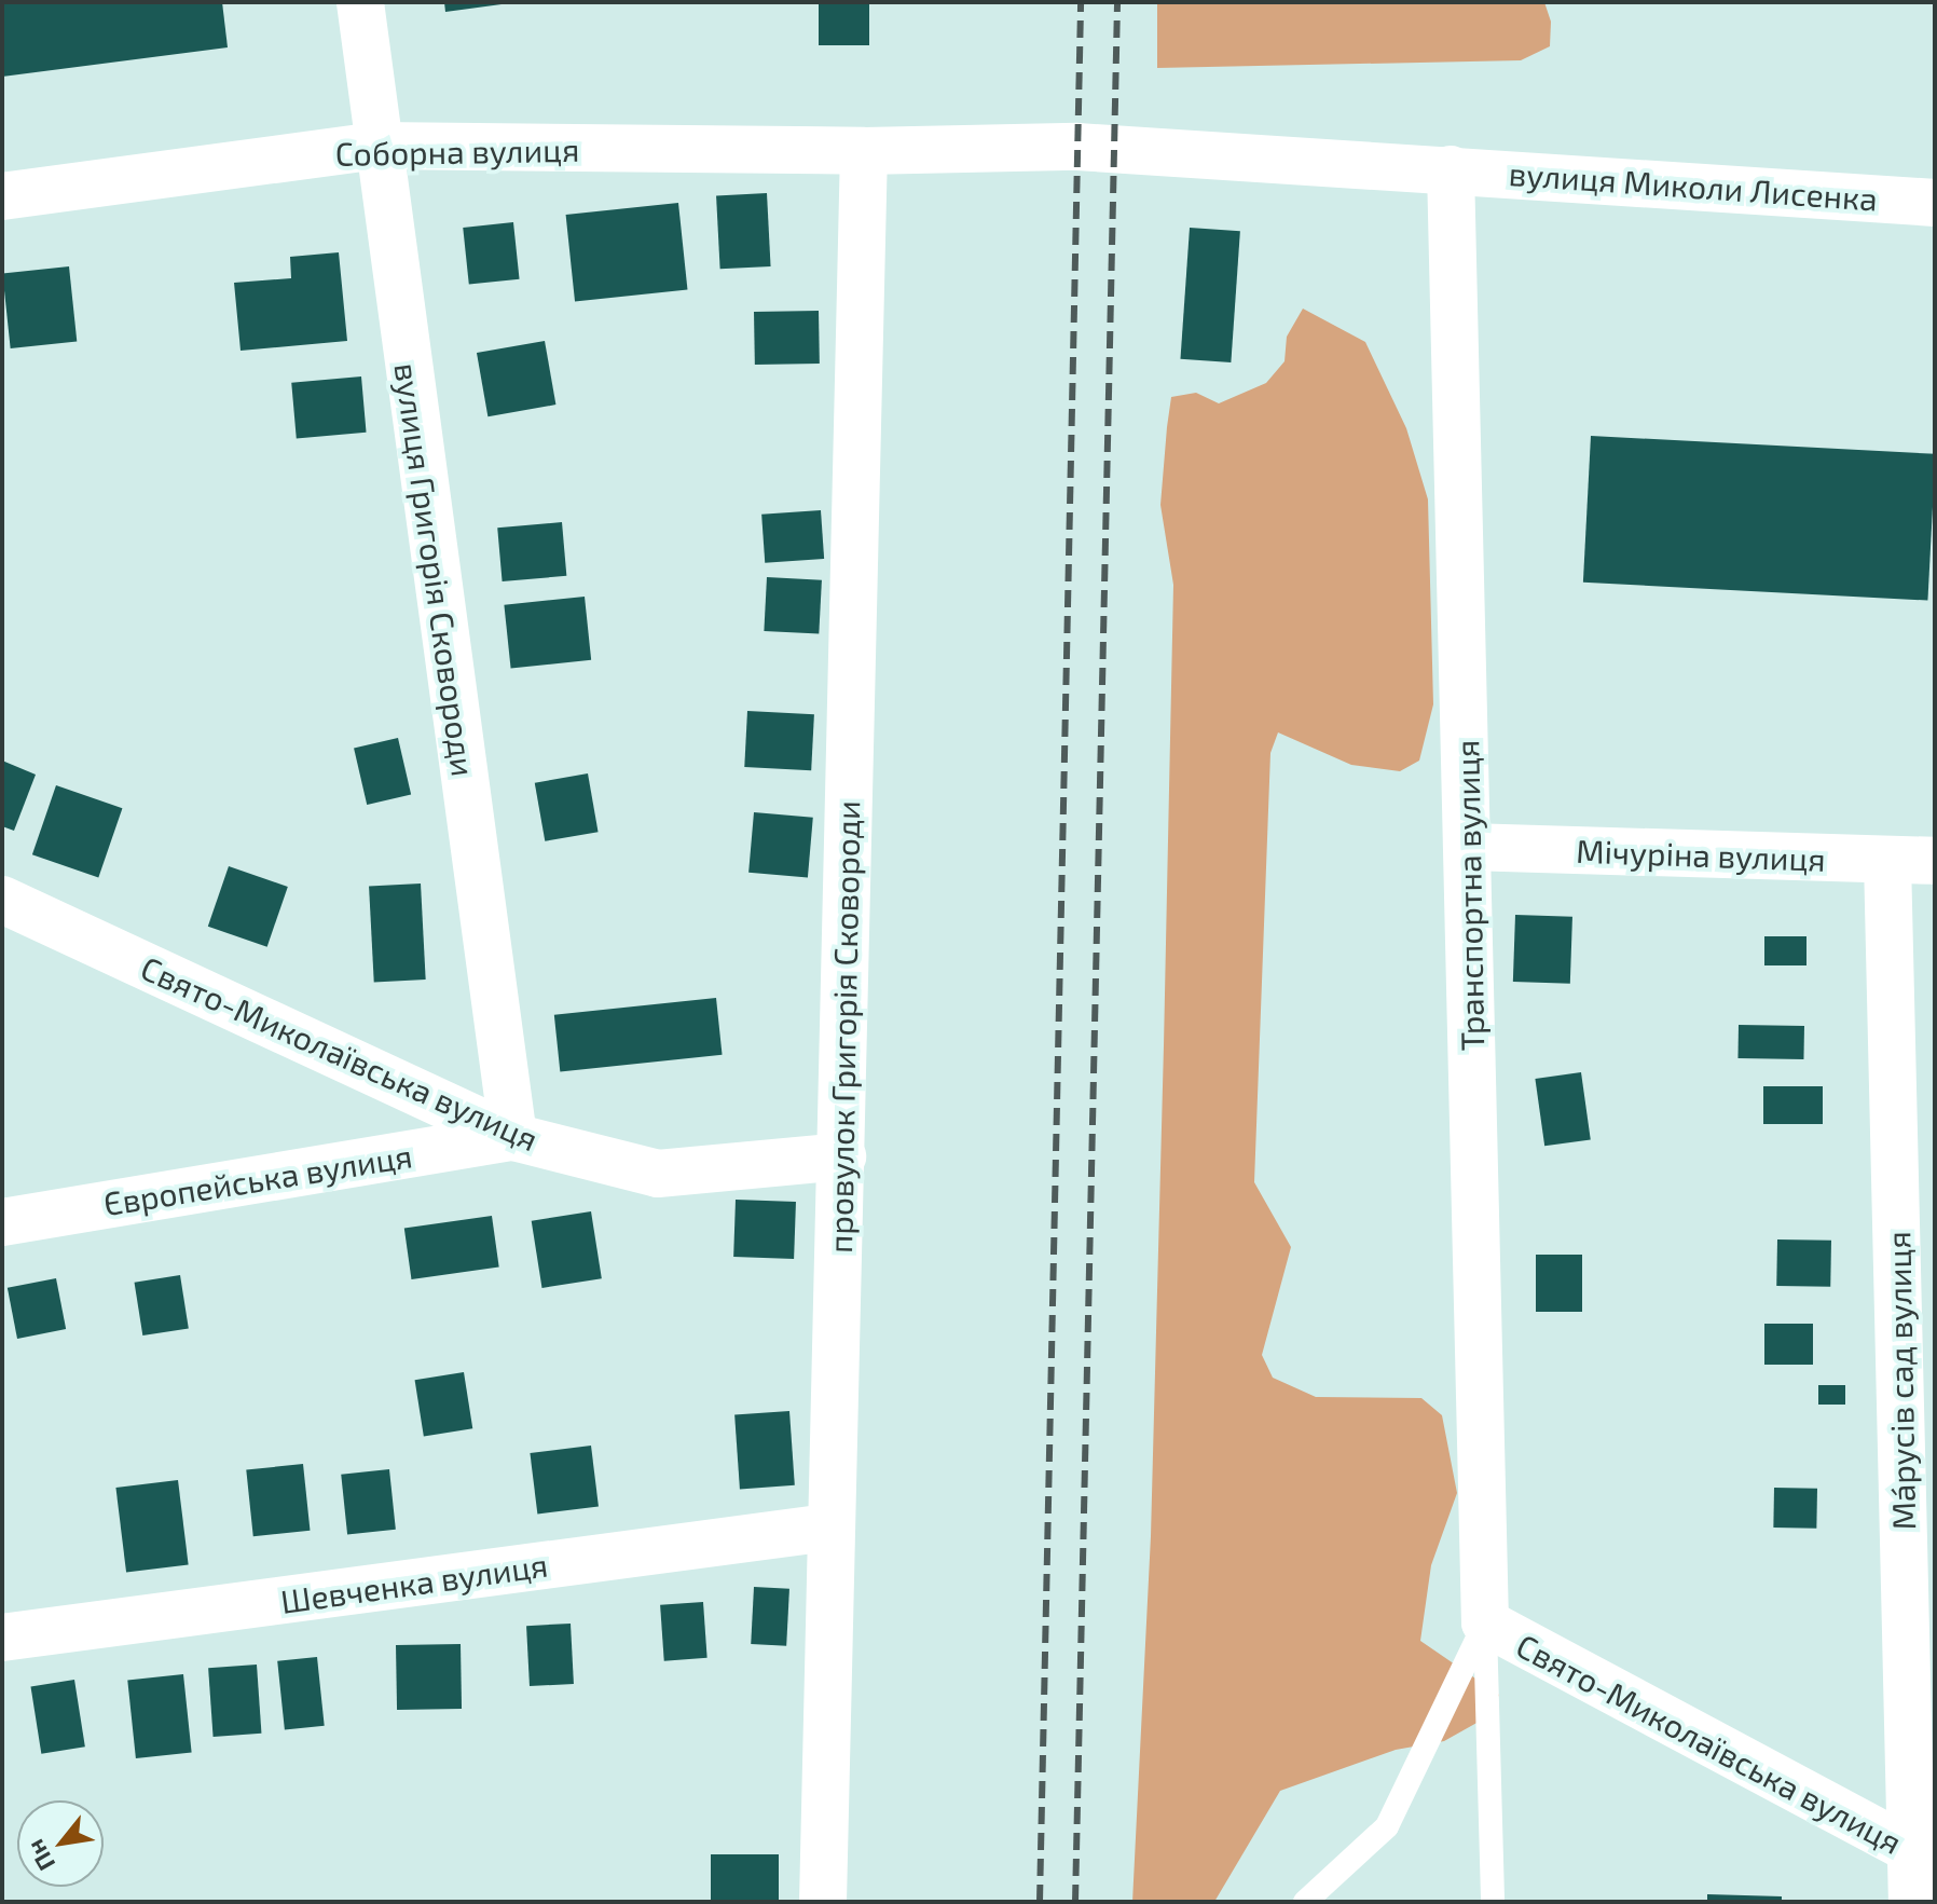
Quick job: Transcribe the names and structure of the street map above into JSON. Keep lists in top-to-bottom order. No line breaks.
{"streets":{"street":["Соборна вулиця","вулиця Миколи Лисенка","вулиця Григорія Сковороди","Мічуріна вулиця","Транспортна вулиця","провулок Григорія Сковороди","Свято-Миколаївська вулиця","Європейська вулиця","Мáрусів сад вулиця","Шевченка вулиця"]},"crossings":[["Соборна вулиця","вулиця Миколи Лисенка"],["Соборна вулиця","вулиця Григорія Сковороди"],["Соборна вулиця","Транспортна вулиця"],["Соборна вулиця","провулок Григорія Сковороди"],["вулиця Миколи Лисенка","Транспортна вулиця"],["вулиця Григорія Сковороди","Свято-Миколаївська вулиця"],["вулиця Григорія Сковороди","Європейська вулиця"],["Мічуріна вулиця","Транспортна вулиця"],["Мічуріна вулиця","Мáрусів сад вулиця"],["Транспортна вулиця","Свято-Миколаївська вулиця"],["провулок Григорія Сковороди","Свято-Миколаївська вулиця"],["провулок Григорія Сковороди","Шевченка вулиця"],["Свято-Миколаївська вулиця","Європейська вулиця"],["Свято-Миколаївська вулиця","Мáрусів сад вулиця"]],"north":"bottom left"}
